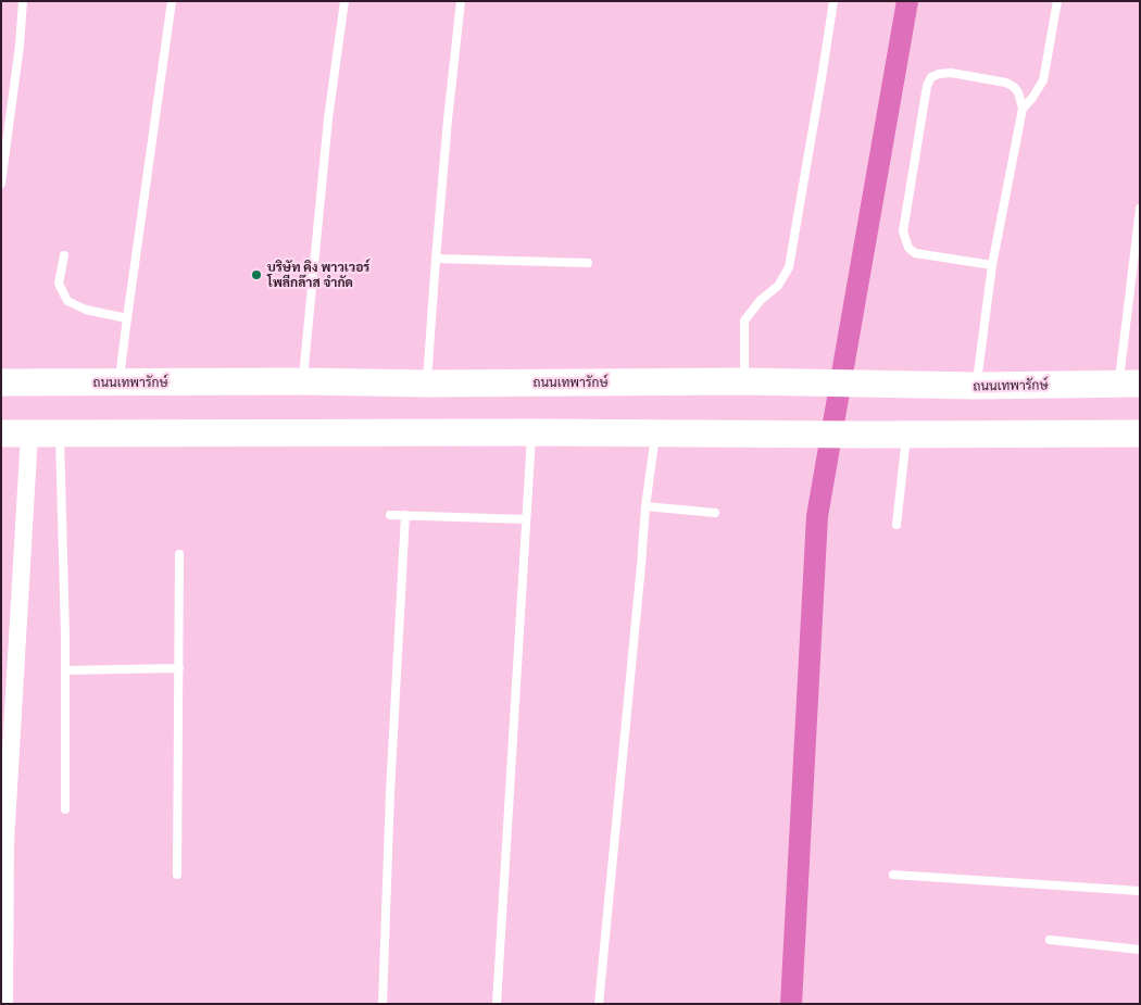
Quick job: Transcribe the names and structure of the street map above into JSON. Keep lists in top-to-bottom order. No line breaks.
{"streets":{"main road":["ถนนเทพารักษ์"]},"places":["บริษัท คิง พาวเวอร์ โพลีกล๊าส จำกัด"]}
